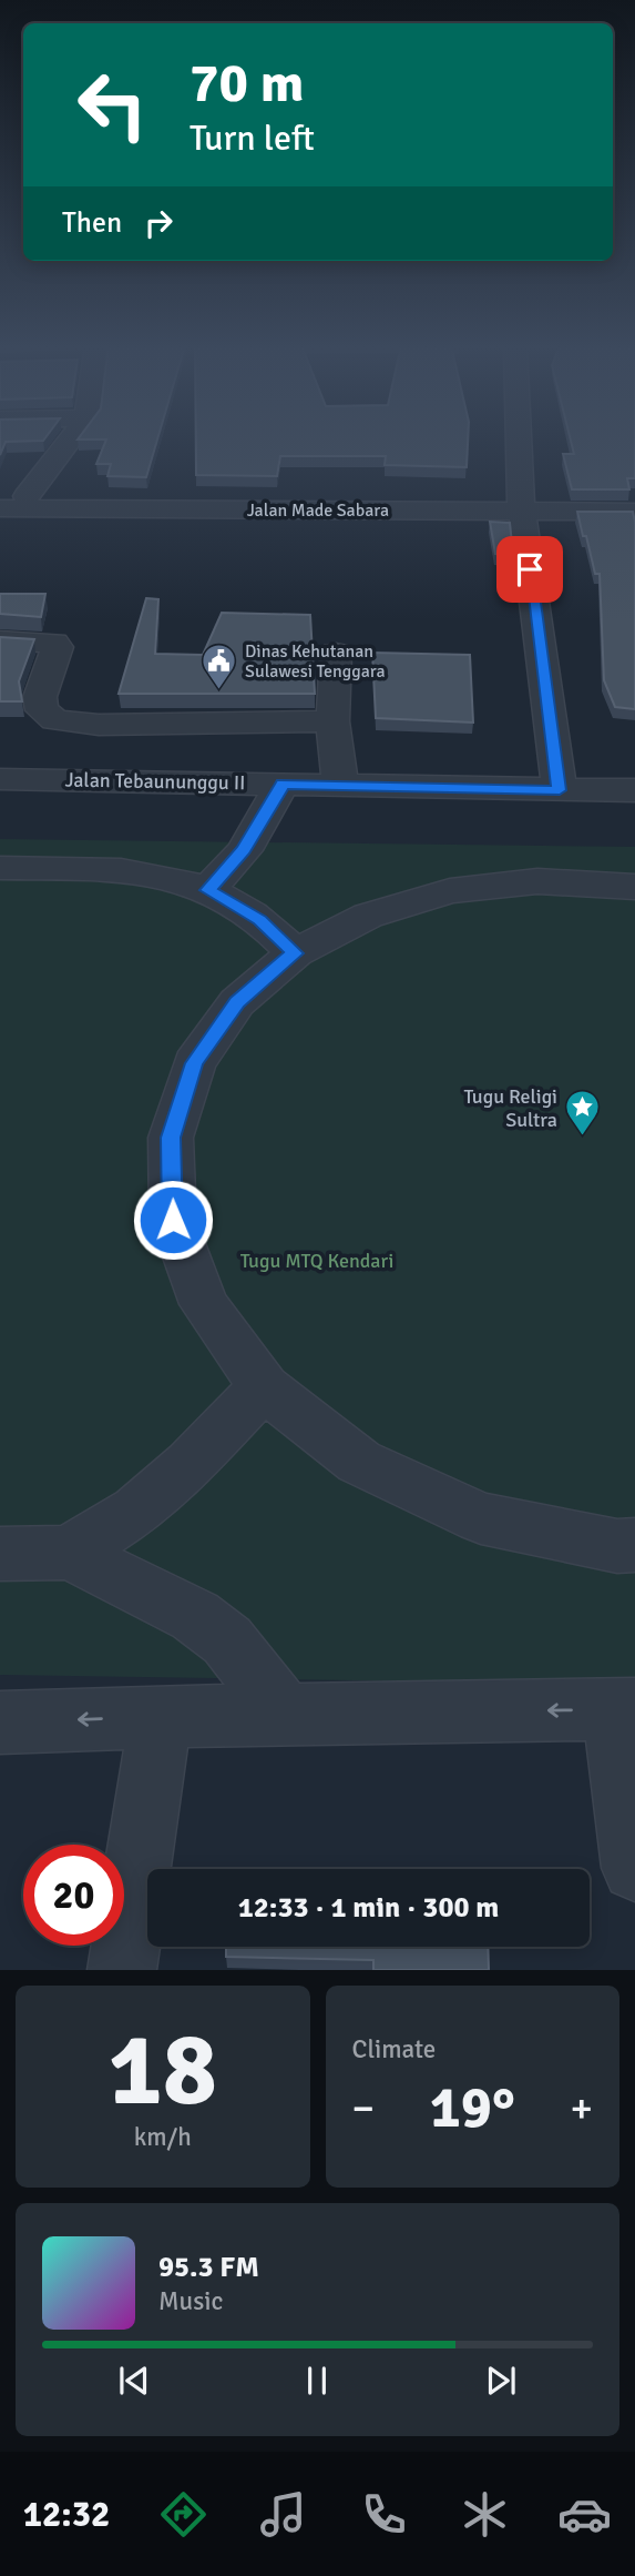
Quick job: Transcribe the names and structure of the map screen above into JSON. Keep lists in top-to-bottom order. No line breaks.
{"streets":{"street":["Jalan Made Sabara","Jalan Tebaununggu II"]},"parks":["Tugu MTQ Kendari"],"places":{"public building":["Dinas Kehutanan Sulawesi Tenggara"],"place":["Tugu Religi Sultra"]},"page":{"turn":["70 m","Turn left"],"then":"Then","limit":"20","trip":"12:33 · 1 min · 300 m","tile":[["18","km/h"],"Climate"],"heat":["−","19°","+"],"song":["95.3 FM","Music"],"tabs":"12:32"}}
